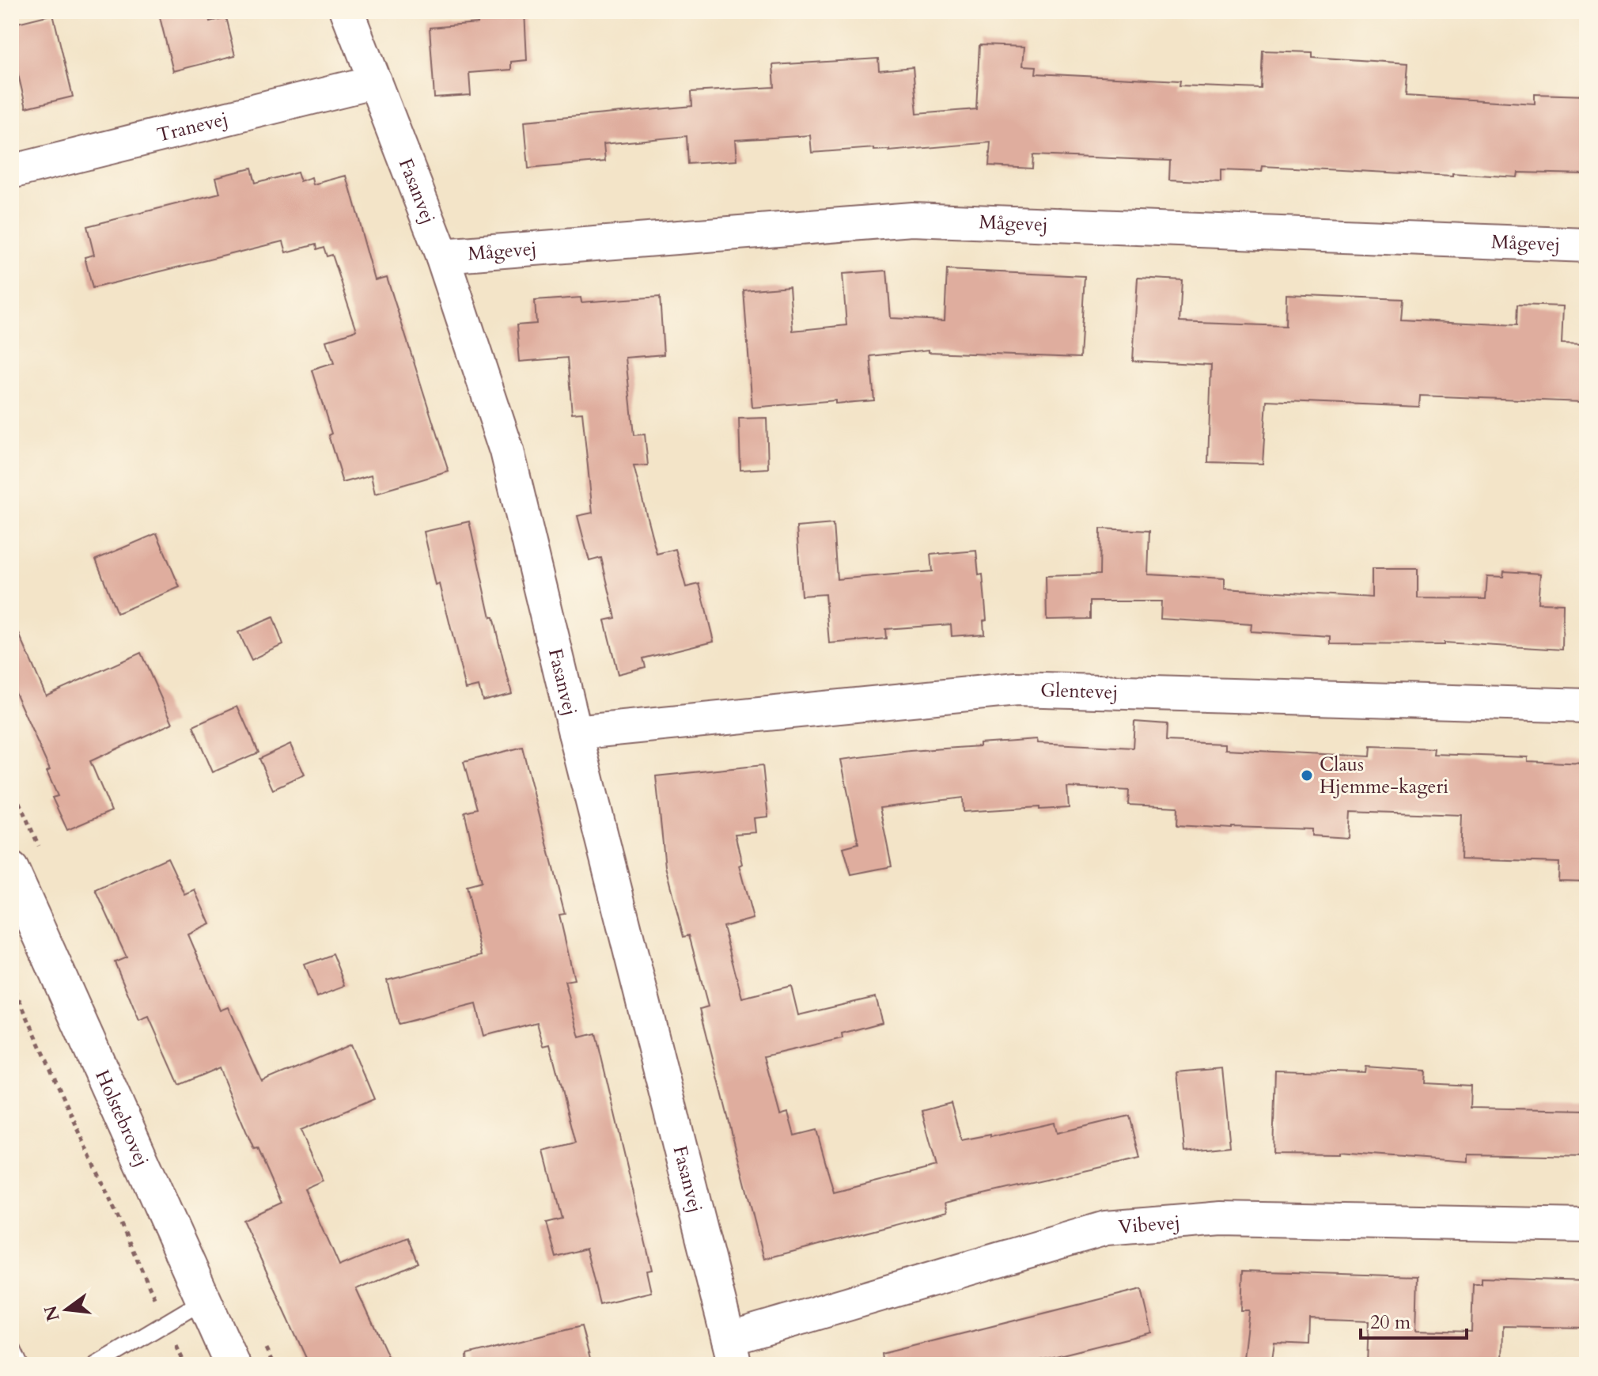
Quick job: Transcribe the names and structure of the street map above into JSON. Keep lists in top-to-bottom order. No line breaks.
{"streets":{"street":["Tranevej","Fasanvej","Mågevej","Glentevej","Holstebrovej","Vibevej"]},"crossings":[["Tranevej","Fasanvej"],["Fasanvej","Mågevej"],["Fasanvej","Glentevej"],["Fasanvej","Vibevej"]],"places":["Claus Hjemme-kageri"],"scale_bar":"20 m","north":"left"}
